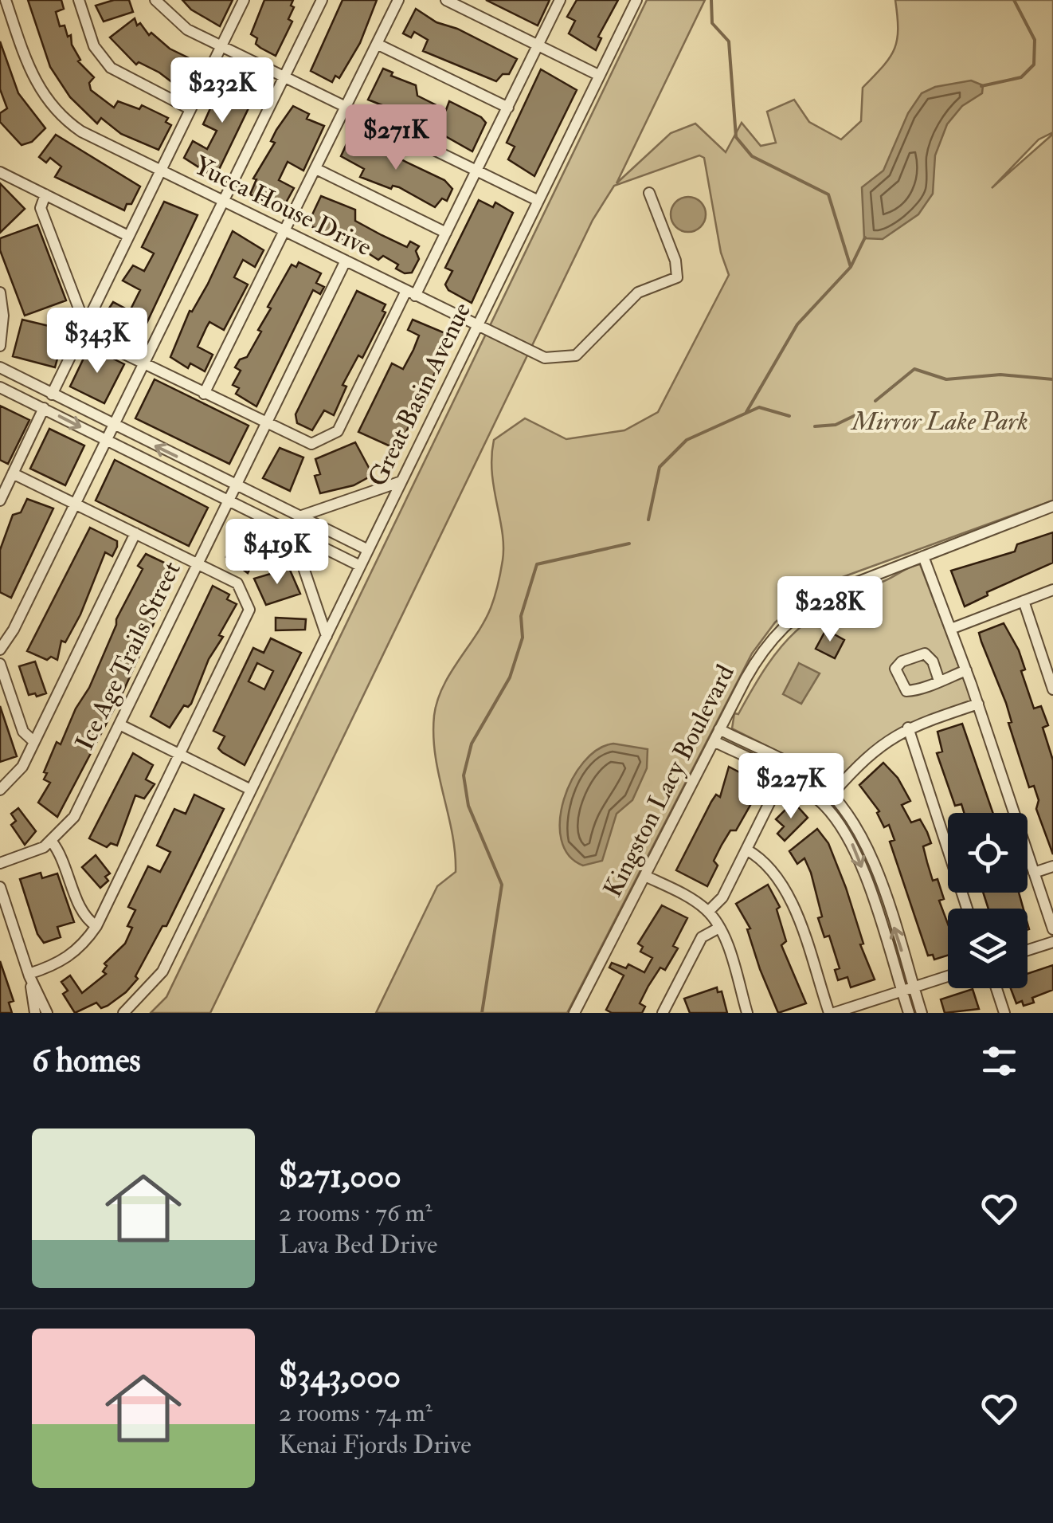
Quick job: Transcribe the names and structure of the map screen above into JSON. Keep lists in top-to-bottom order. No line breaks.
{"streets":{"street":["Yucca House Drive","Great Basin Avenue","Ice Age Trails Street","Kingston Lacy Boulevard"]},"crossings":[["Yucca House Drive","Great Basin Avenue"],["Yucca House Drive","Ice Age Trails Street"]],"parks":["Mirror Lake Park"],"page":{"price":["$232K","$271K","$343K","$419K","$228K","$227K"],"heading":"6 homes","list":[{"name":"$271,000","note":"2 rooms · 76 m² · Lava Bed Drive"},{"name":"$343,000","note":"2 rooms · 74 m² · Kenai Fjords Drive"}]}}
